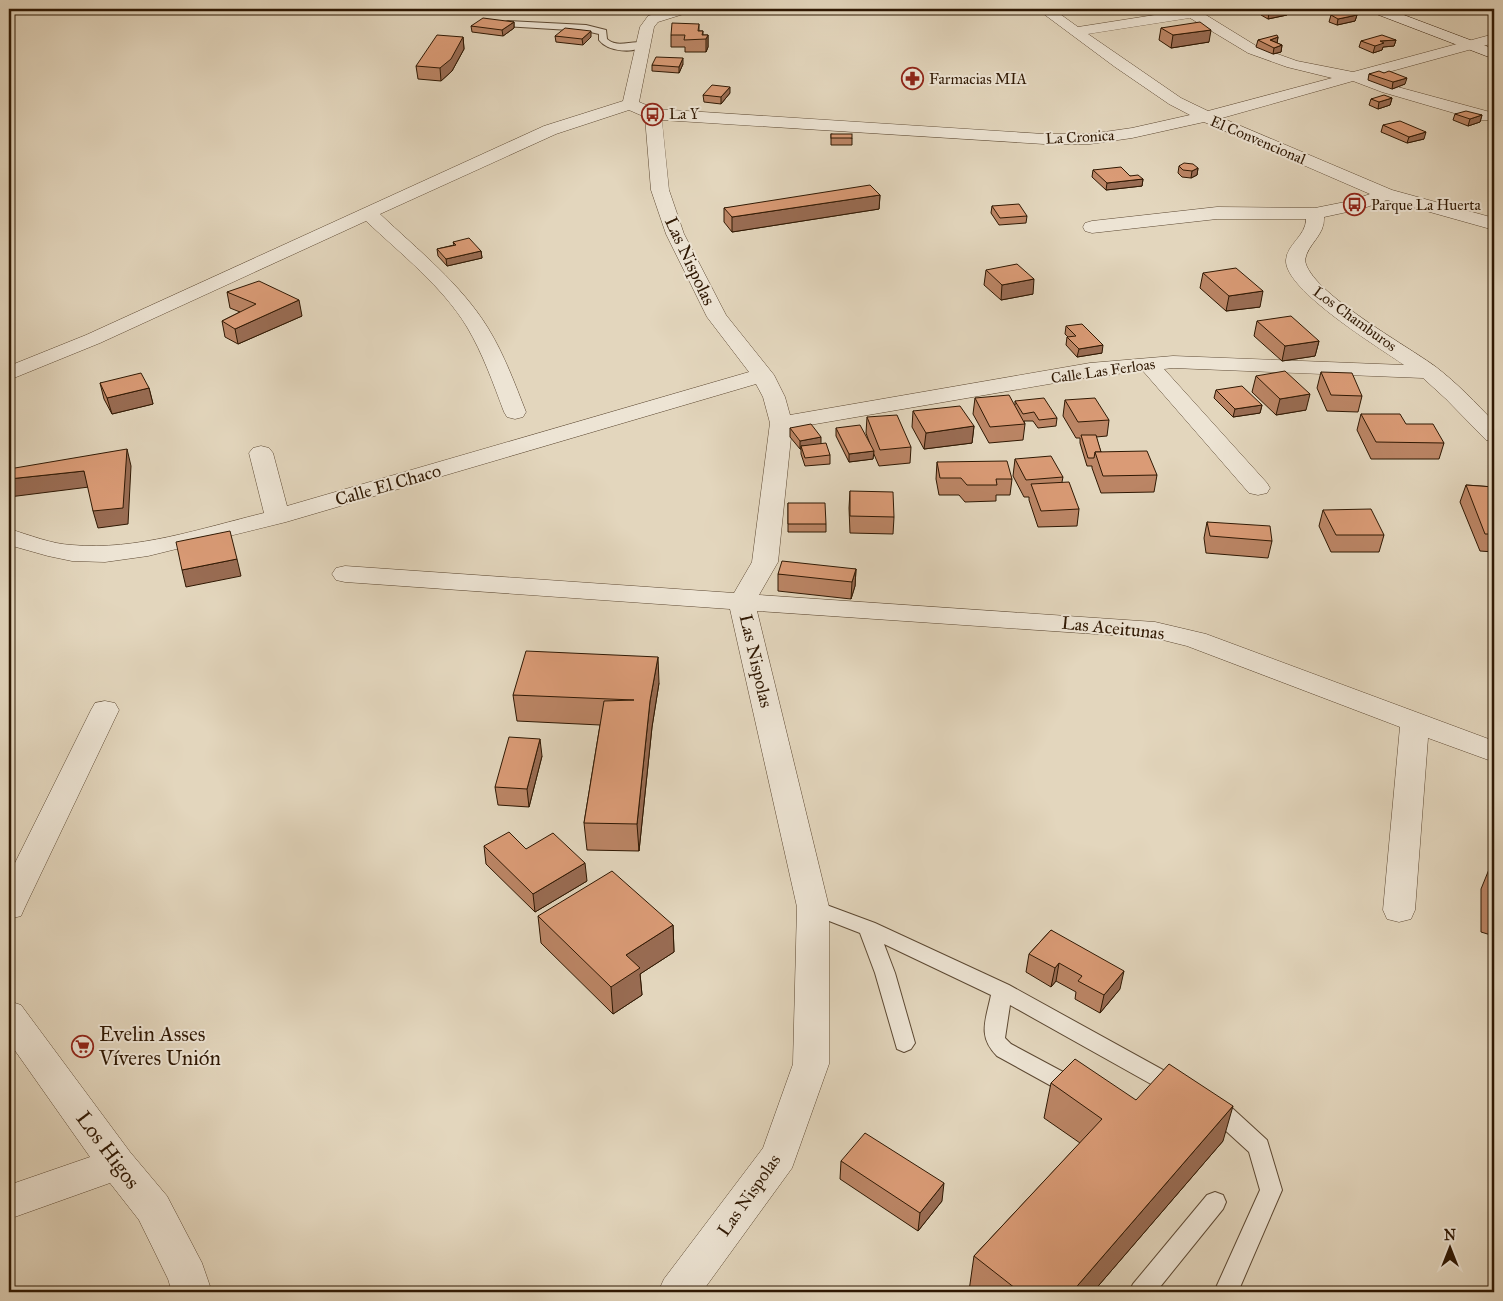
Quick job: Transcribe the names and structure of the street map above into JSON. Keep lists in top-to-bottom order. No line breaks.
{"streets":{"street":["La Cronica","El Convencional","Las Nispolas","Los Chamburos","Calle Las Ferloas","Calle El Chaco","Las Aceitunas","Los Higos"]},"crossings":[["La Cronica","El Convencional"],["La Cronica","Las Nispolas"],["Las Nispolas","Calle Las Ferloas"],["Las Nispolas","Calle El Chaco"],["Las Nispolas","Las Aceitunas"],["Los Chamburos","Calle Las Ferloas"]],"places":{"pharmacy":["Farmacias MIA"],"bus stop":["La Y","Parque La Huerta"],"supermarket":["Evelin Asses Víveres Unión"]},"north":"top"}
